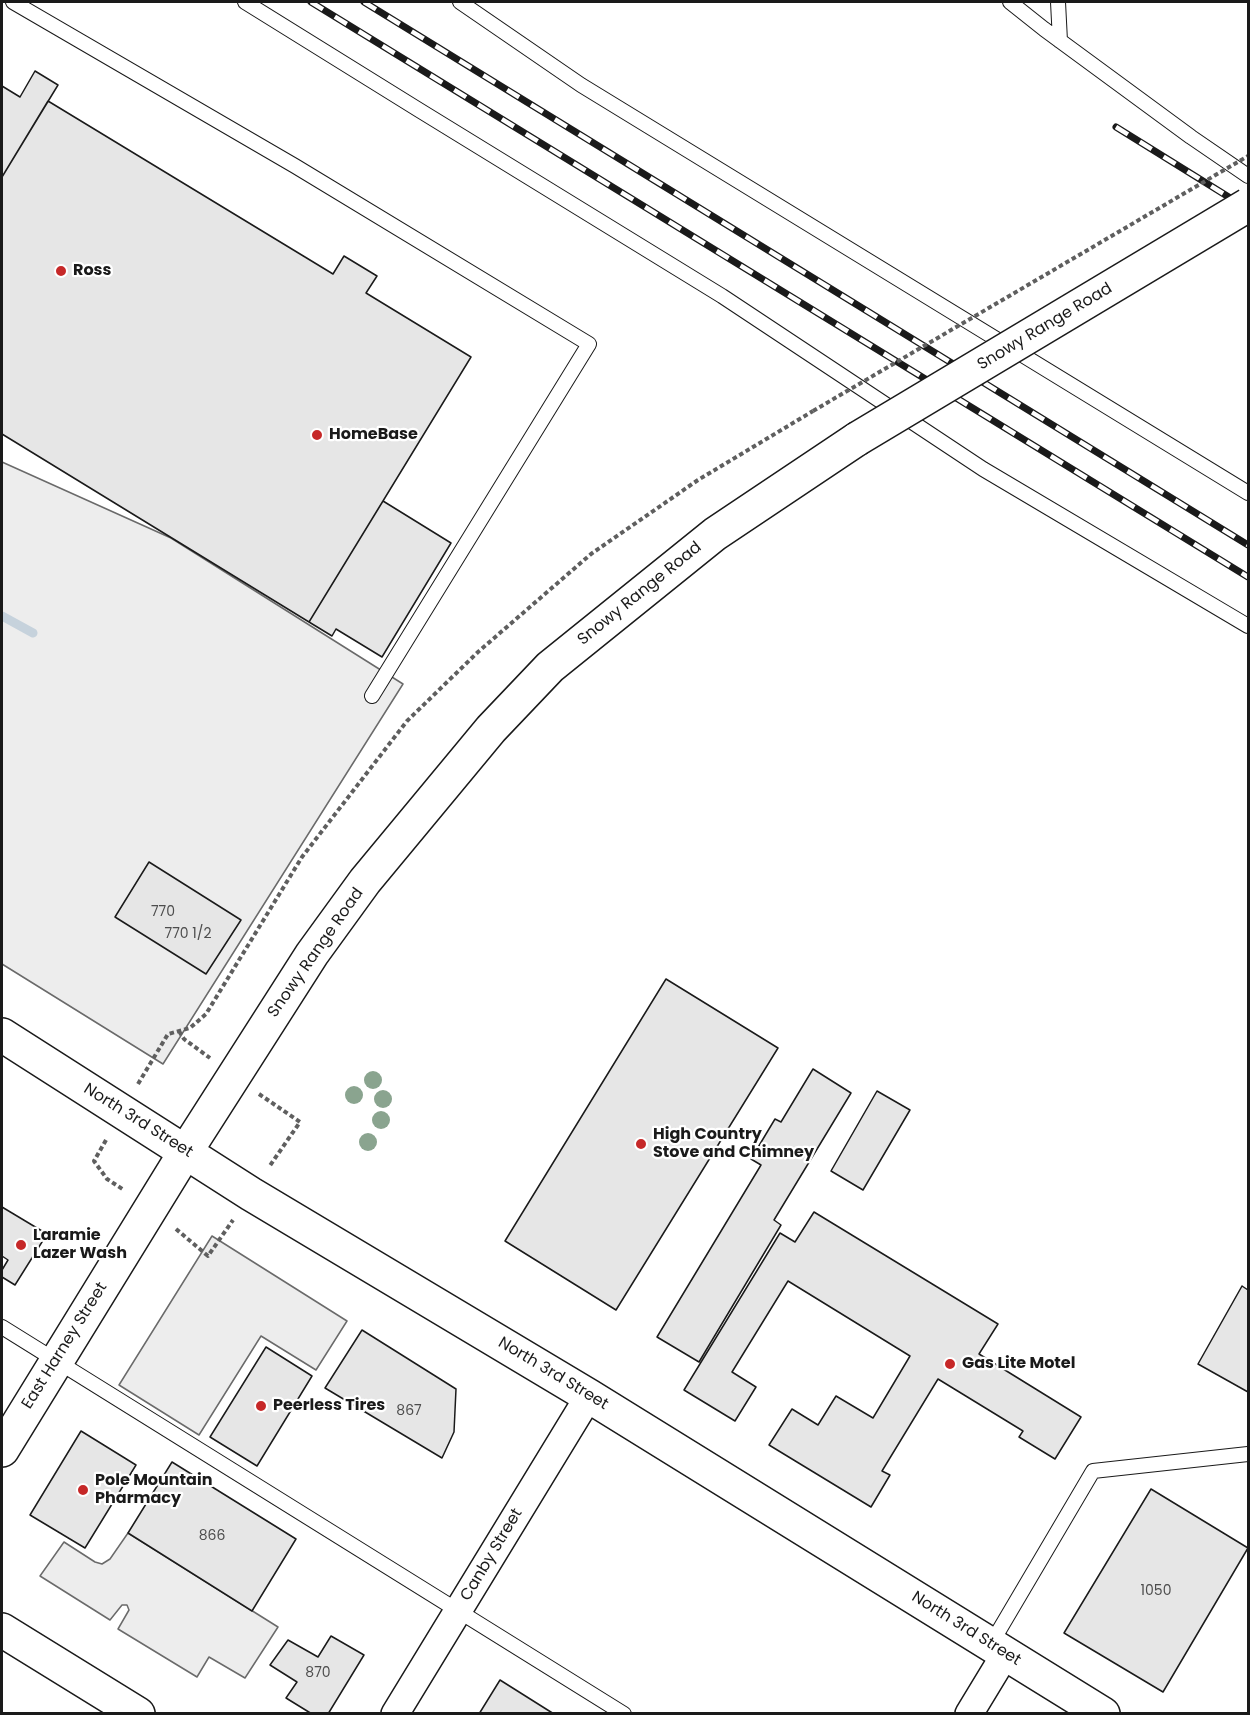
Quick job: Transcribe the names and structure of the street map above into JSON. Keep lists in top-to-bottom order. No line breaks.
{"streets":{"main road":["Snowy Range Road","North 3rd Street","East Harney Street"],"street":["Canby Street"]},"crossings":[["Snowy Range Road","North 3rd Street"],["Snowy Range Road","East Harney Street"],["North 3rd Street","East Harney Street"],["North 3rd Street","Canby Street"]],"places":["Ross","HomeBase","High Country Stove and Chimney","Laramie Lazer Wash","Gas Lite Motel","Peerless Tires","Pole Mountain Pharmacy"],"house_numbers":["770","770 1/2","867","866","1050","870"]}
